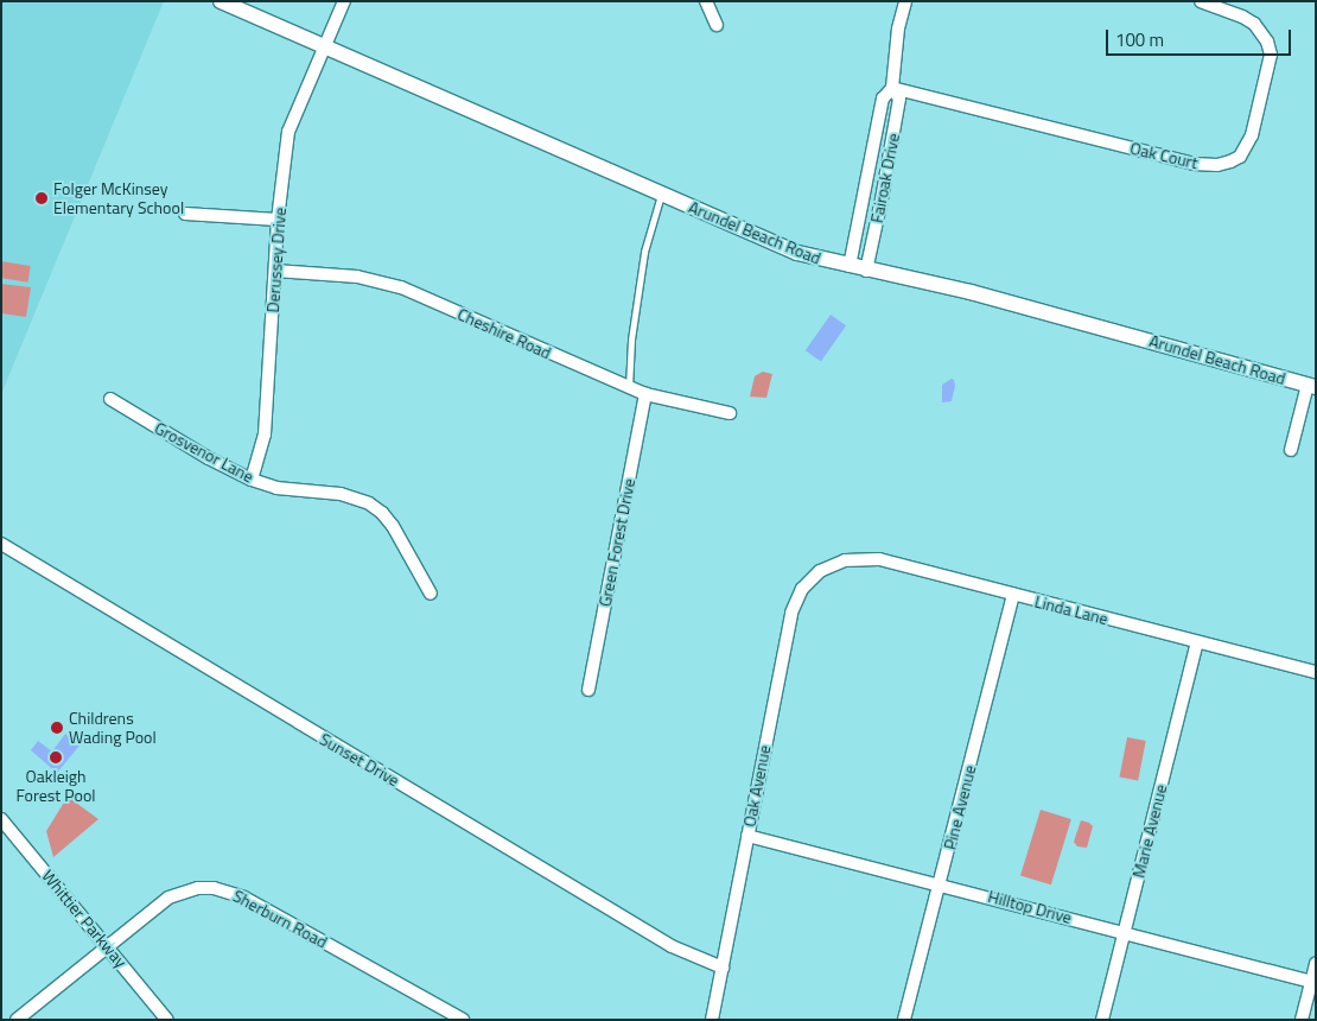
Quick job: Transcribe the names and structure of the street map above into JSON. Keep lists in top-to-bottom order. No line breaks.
{"streets":{"street":["Oak Court","Fairoak Drive","Arundel Beach Road","Derussey Drive","Cheshire Road","Grosvenor Lane","Green Forest Drive","Linda Lane","Sunset Drive","Oak Avenue","Pine Avenue","Marie Avenue","Hilltop Drive","Whittier Parkway","Sherburn Road"]},"crossings":[["Oak Court","Fairoak Drive"],["Fairoak Drive","Arundel Beach Road"],["Arundel Beach Road","Derussey Drive"],["Derussey Drive","Cheshire Road"],["Derussey Drive","Grosvenor Lane"],["Cheshire Road","Green Forest Drive"],["Linda Lane","Oak Avenue"],["Linda Lane","Pine Avenue"],["Linda Lane","Marie Avenue"],["Sunset Drive","Oak Avenue"],["Oak Avenue","Hilltop Drive"],["Pine Avenue","Hilltop Drive"],["Marie Avenue","Hilltop Drive"],["Whittier Parkway","Sherburn Road"]],"places":["Folger McKinsey Elementary School","Childrens Wading Pool","Oakleigh Forest Pool"],"scale_bar":"100 m"}
